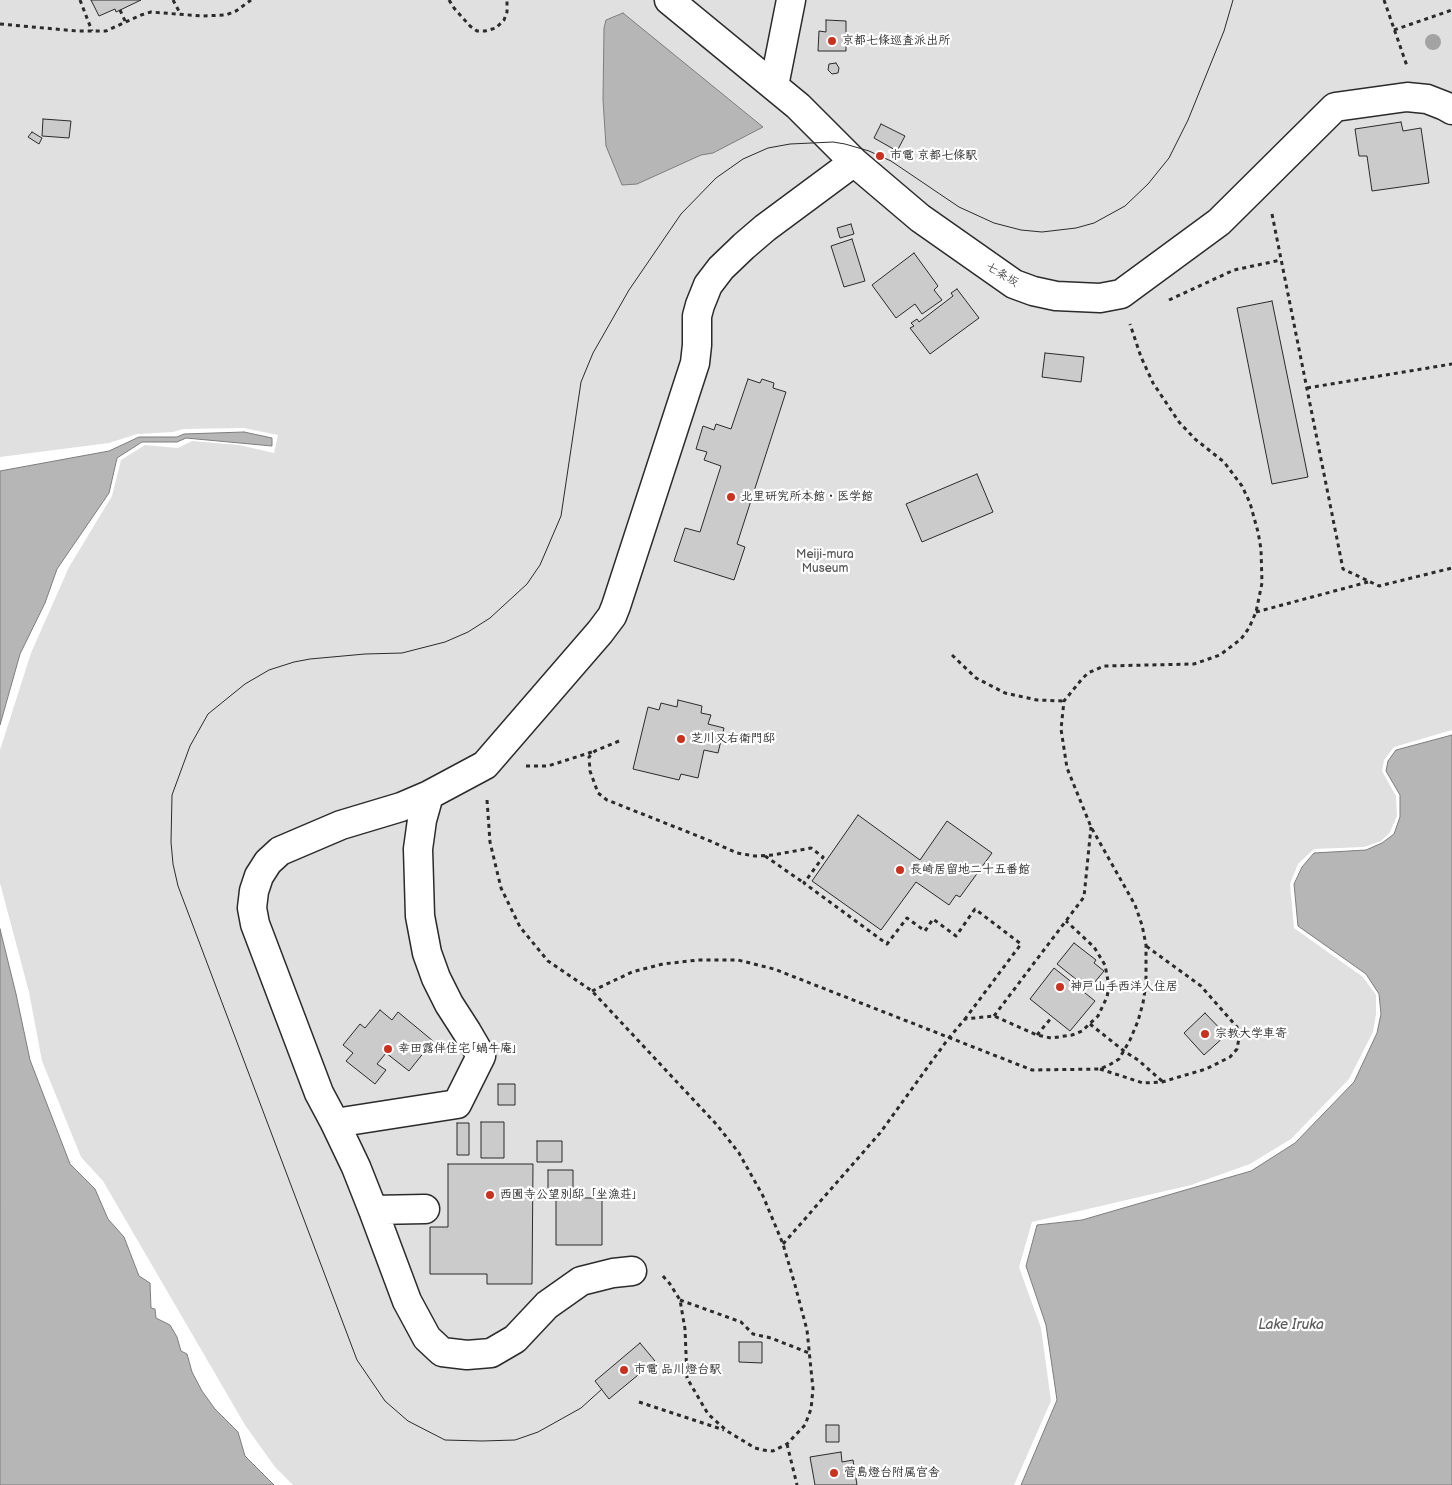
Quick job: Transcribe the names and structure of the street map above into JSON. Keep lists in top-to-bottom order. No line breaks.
{"streets":{"lane":["七条坂"]},"water":["Lake Iruka"],"parks":["Meiji-mura Museum"],"places":["京都七條巡査派出所","市電 京都七條駅","北里研究所本館・医学館","芝川又右衛門邸","長崎居留地二十五番館","神戸山手西洋人住居","宗教大学車寄","幸田露伴住宅｢蝸牛庵｣","西園寺公望別邸「坐漁荘」","市電 品川燈台駅","菅島燈台附属官舎"]}
